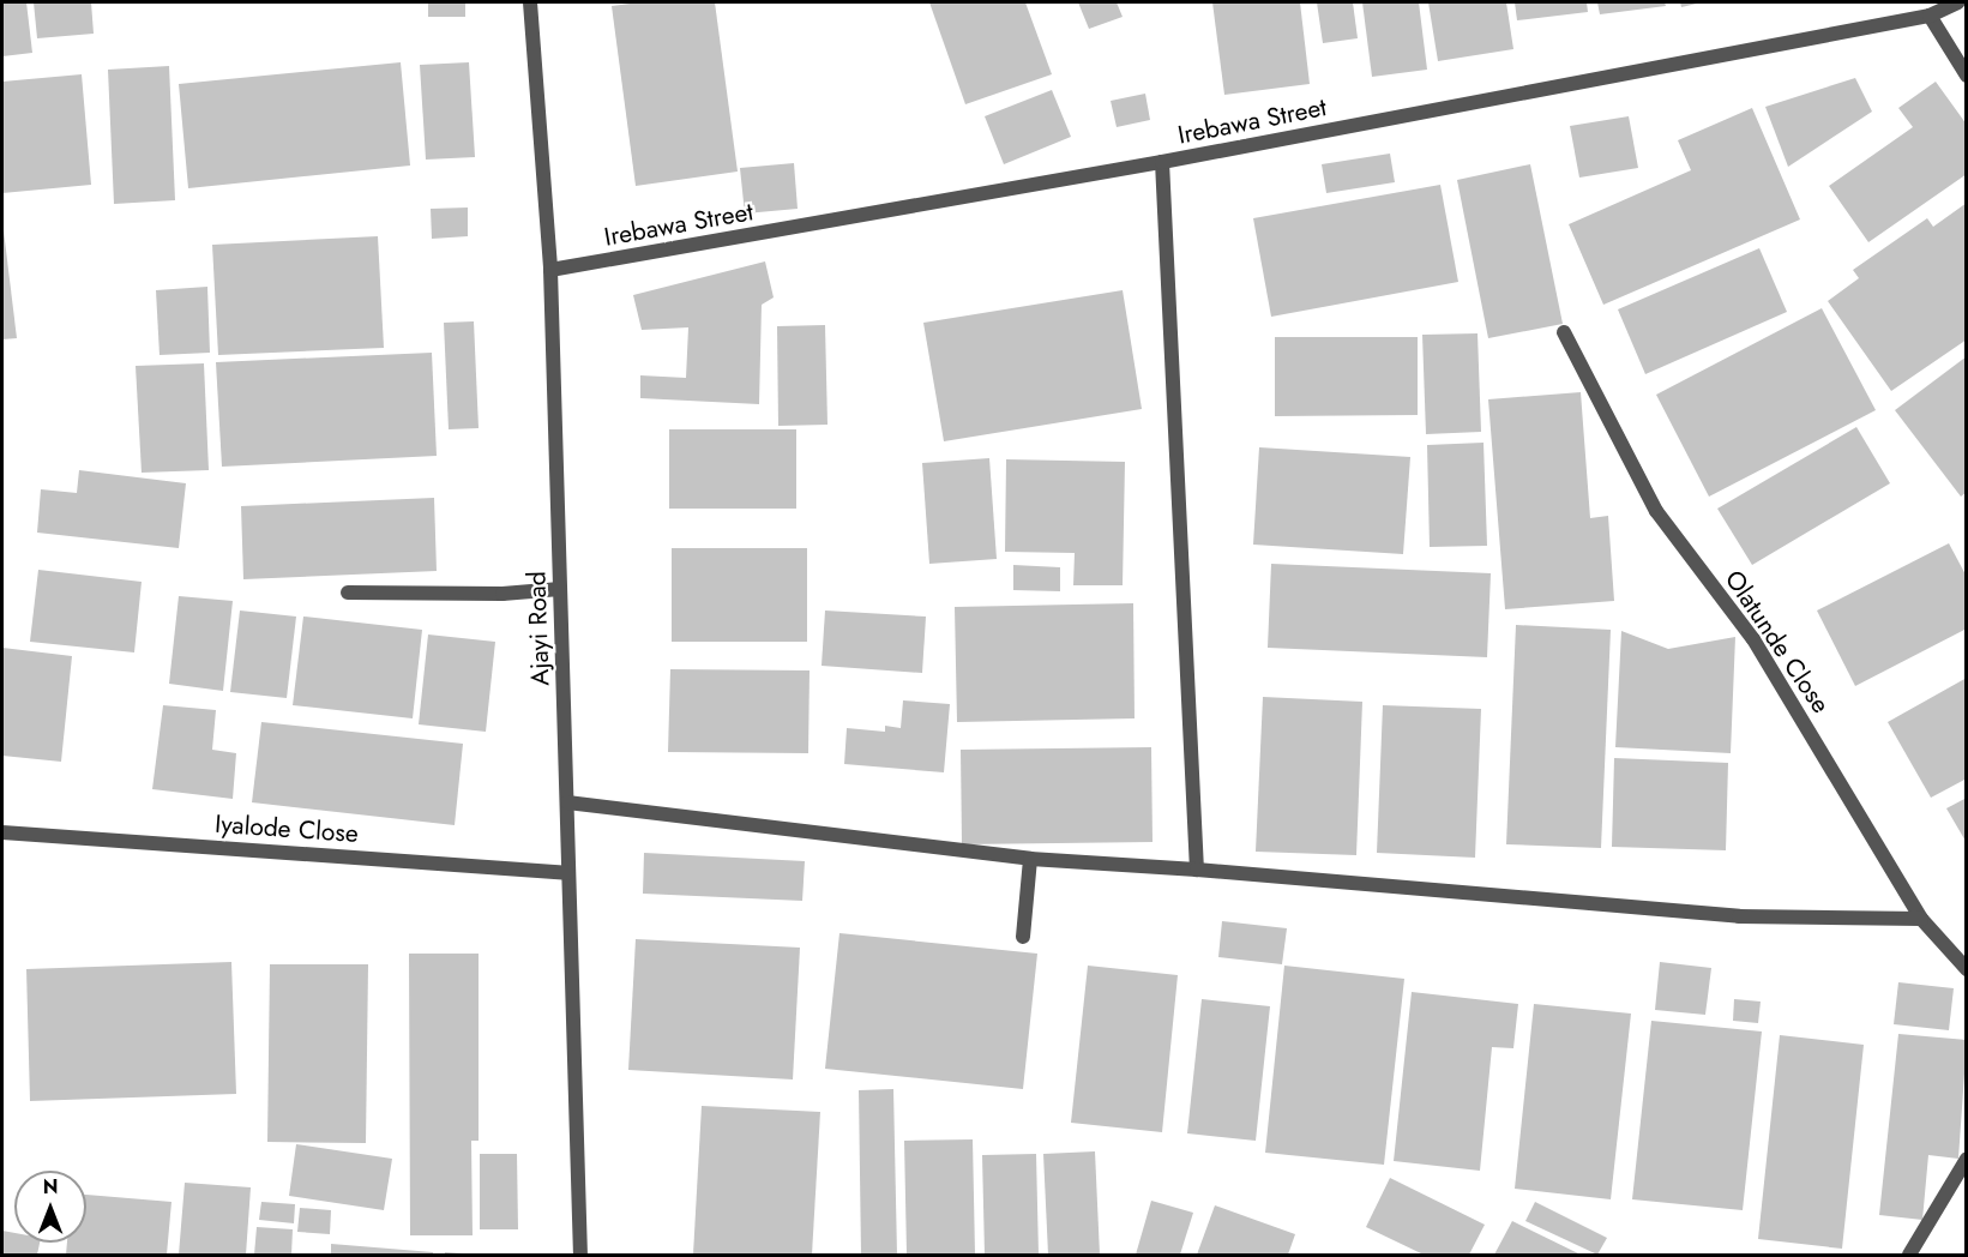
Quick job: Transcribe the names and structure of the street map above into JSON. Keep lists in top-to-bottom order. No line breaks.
{"streets":{"street":["Irebawa Street","Ajayi Road","Olatunde Close","Iyalode Close"]},"crossings":[["Irebawa Street","Ajayi Road"],["Ajayi Road","Iyalode Close"]],"north":"top"}
